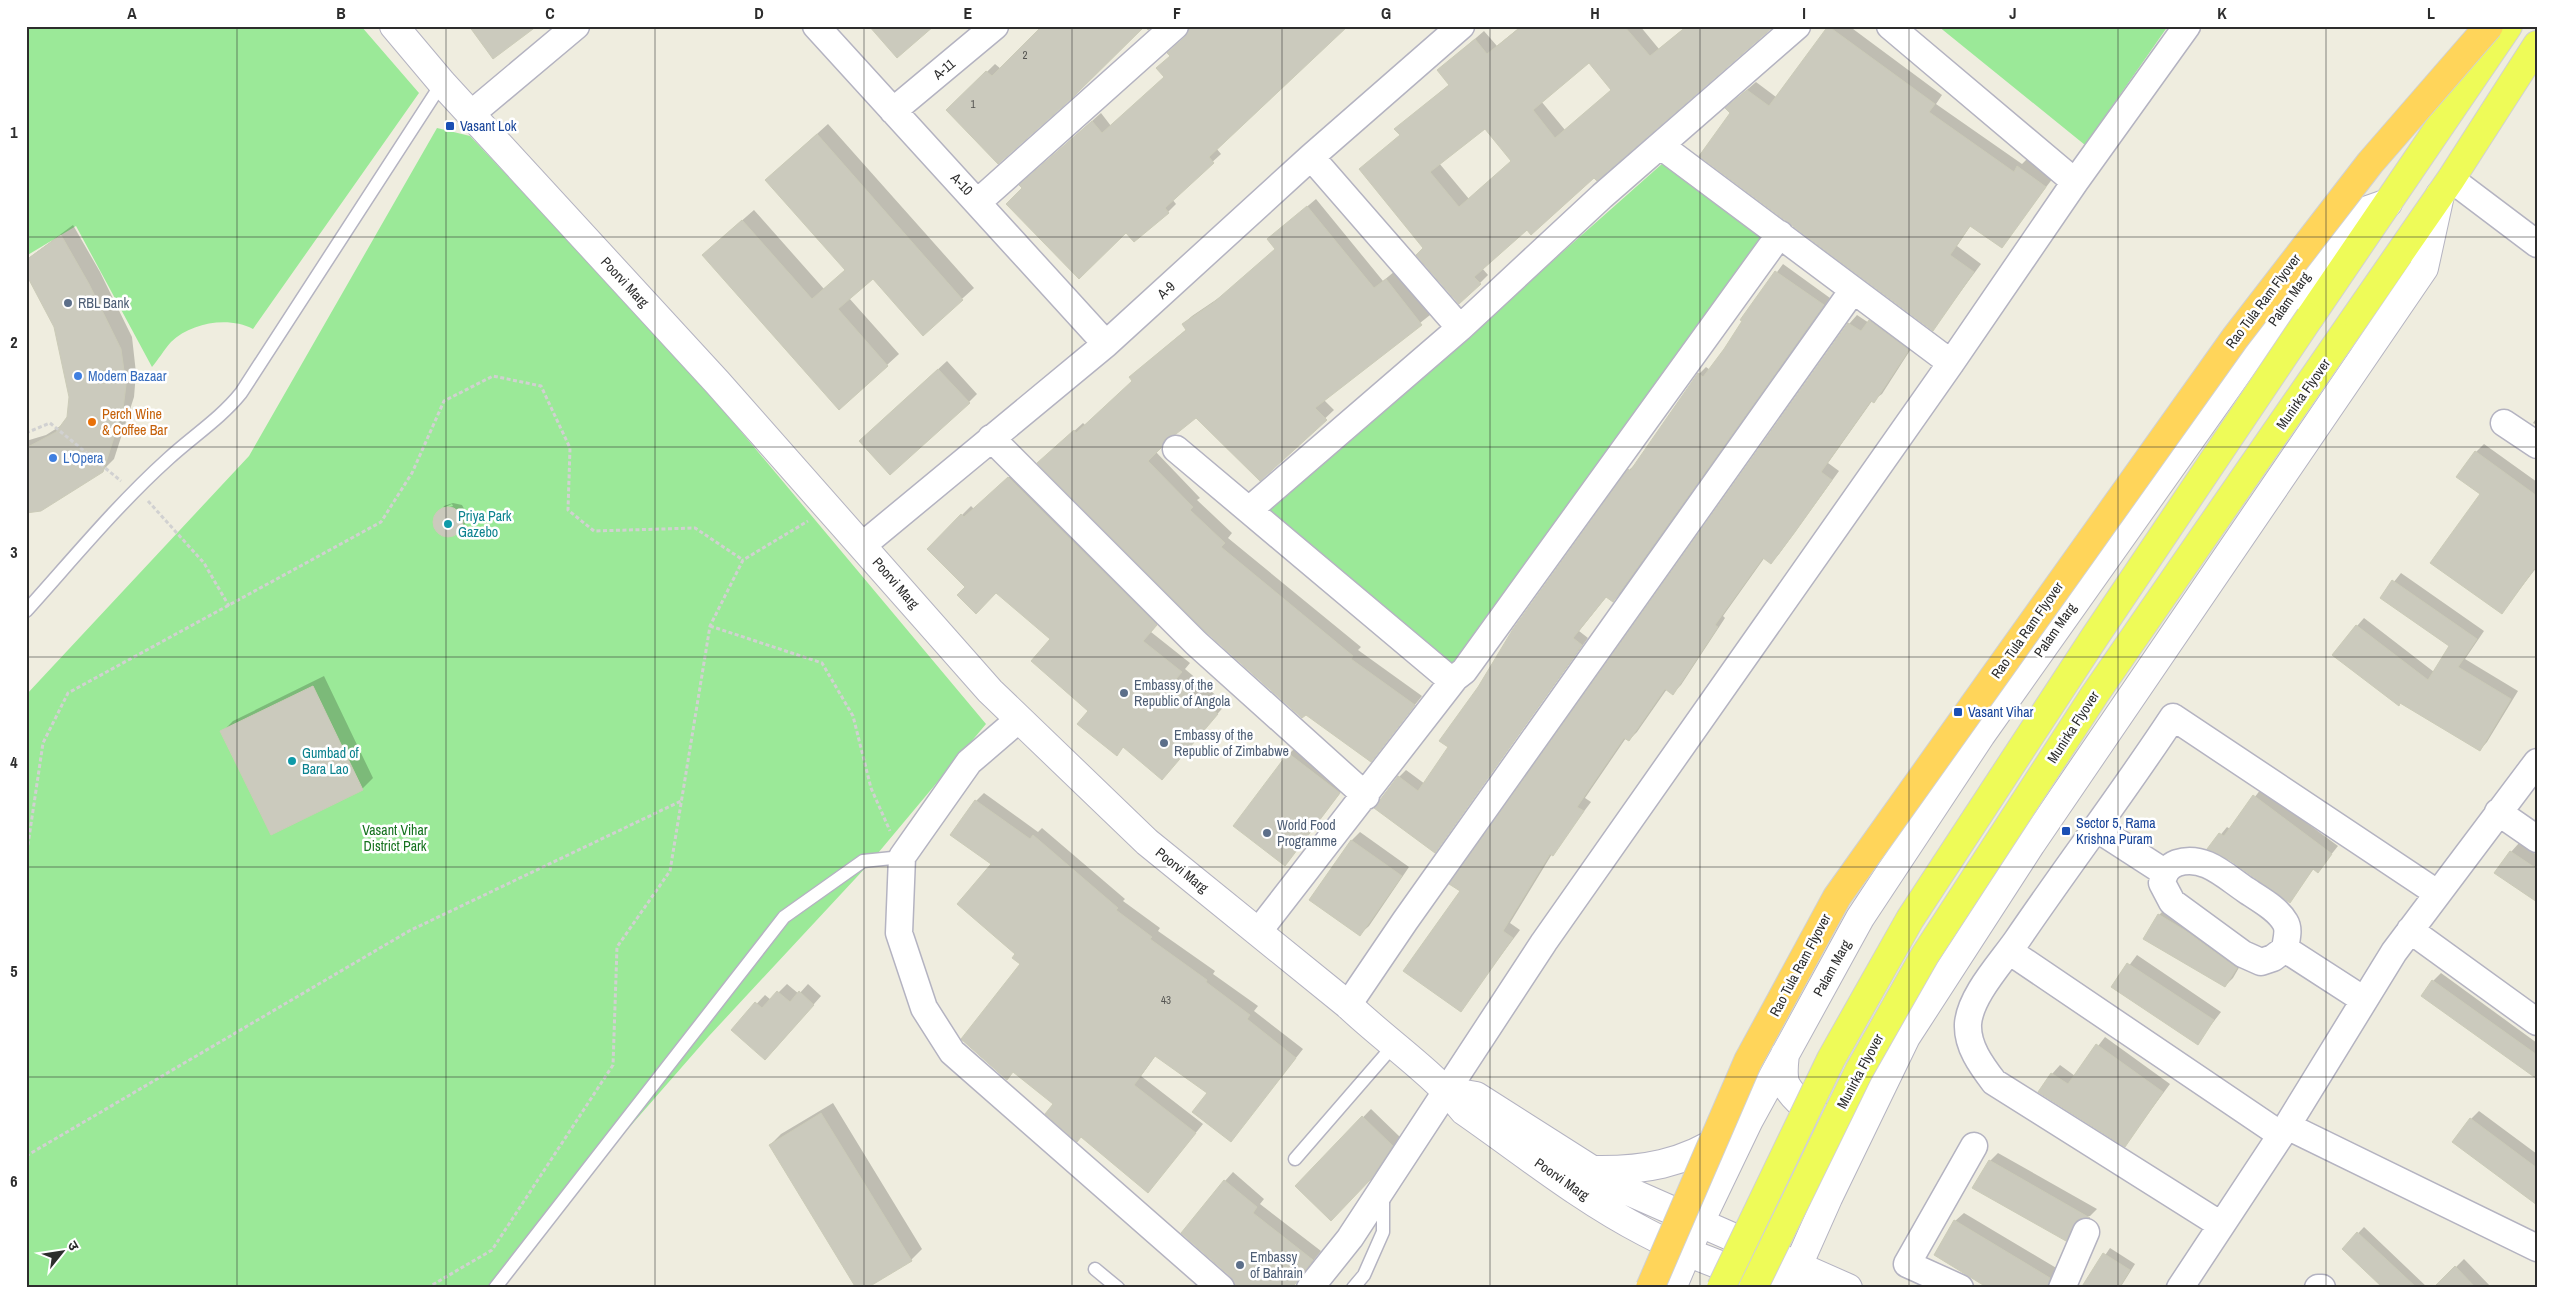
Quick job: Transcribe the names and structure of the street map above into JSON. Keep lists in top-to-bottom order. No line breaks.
{"streets":{"highway":["Rao Tula Ram Flyover"],"main road":["Poorvi Marg","Palam Marg","Munirka Flyover"],"street":["A-11","A-10","A-9"]},"crossings":[["A-11","A-10"],["A-10","A-9"],["Poorvi Marg","A-9"],["Poorvi Marg","Palam Marg"]],"parks":["Vasant Vihar District Park"],"places":{"transit":["Vasant Lok","Vasant Vihar","Sector 5, Rama Krishna Puram"],"other":["RBL Bank","Modern Bazaar","Perch Wine & Coffee Bar","L'Opera","Priya Park Gazebo","Embassy of the Republic of Angola","Embassy of the Republic of Zimbabwe","Gumbad of Bara Lao","World Food Programme","Embassy of Bahrain"]},"house_numbers":["2","1","43"],"north":"top right","grid":{"columns":["A","B","C","D","E","F","G","H","I","J","K","L"],"rows":["1","2","3","4","5","6"]}}
